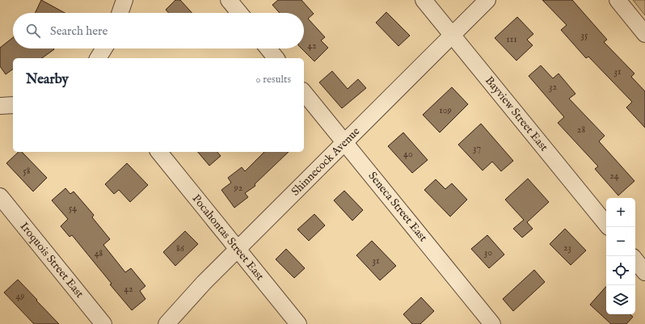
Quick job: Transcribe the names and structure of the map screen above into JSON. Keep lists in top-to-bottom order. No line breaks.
{"streets":{"street":["Bayview Street East","Shinnecock Avenue","Seneca Street East","Pocahontas Street East","Iroquois Street East"]},"crossings":[["Bayview Street East","Shinnecock Avenue"],["Shinnecock Avenue","Seneca Street East"],["Shinnecock Avenue","Pocahontas Street East"]],"house_numbers":["35","111","42","31","32","109","28","37","40","58","24","92","54","23","86","30","48","31","42","49"],"page":{"search":"Search here","heading":["Nearby","0 results"],"map_buttons":["+","−"]}}
